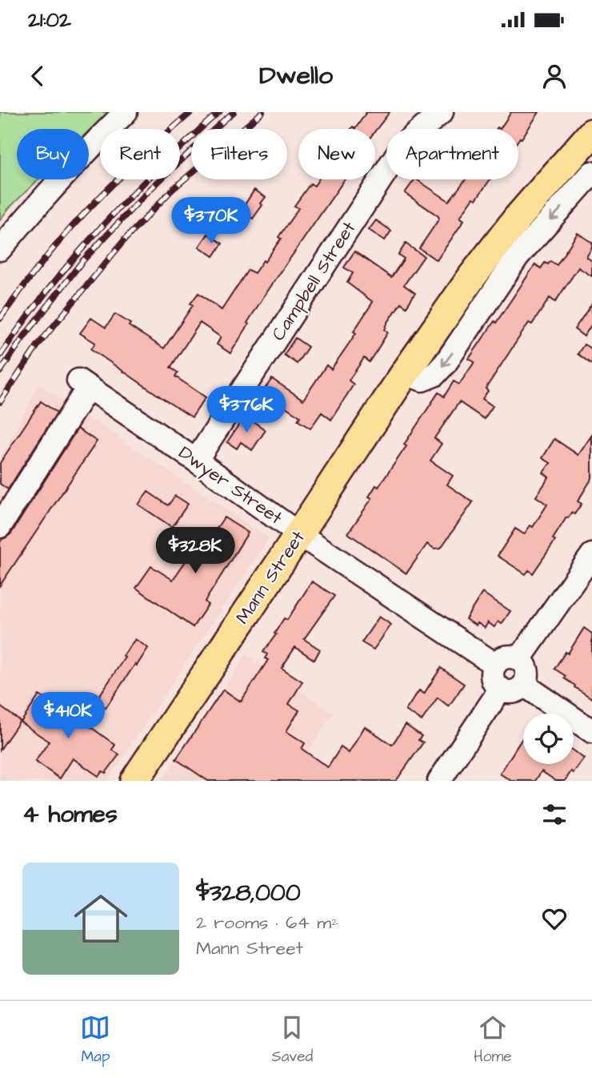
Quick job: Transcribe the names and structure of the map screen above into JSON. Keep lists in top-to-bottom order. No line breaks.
{"streets":{"main road":["Mann Street"],"street":["Campbell Street","Dwyer Street"]},"crossings":[["Campbell Street","Dwyer Street"],["Dwyer Street","Mann Street"]],"page":{"status":"21:02","header":"Dwello","chip":["Buy","Rent","Filters","New","Apartment"],"price":["$370K","$376K","$328K","$410K"],"heading":"4 homes","list":[{"name":"$328,000","note":"2 rooms · 64 m² · Mann Street"}],"tabs":["Map","Saved","Home"]}}
